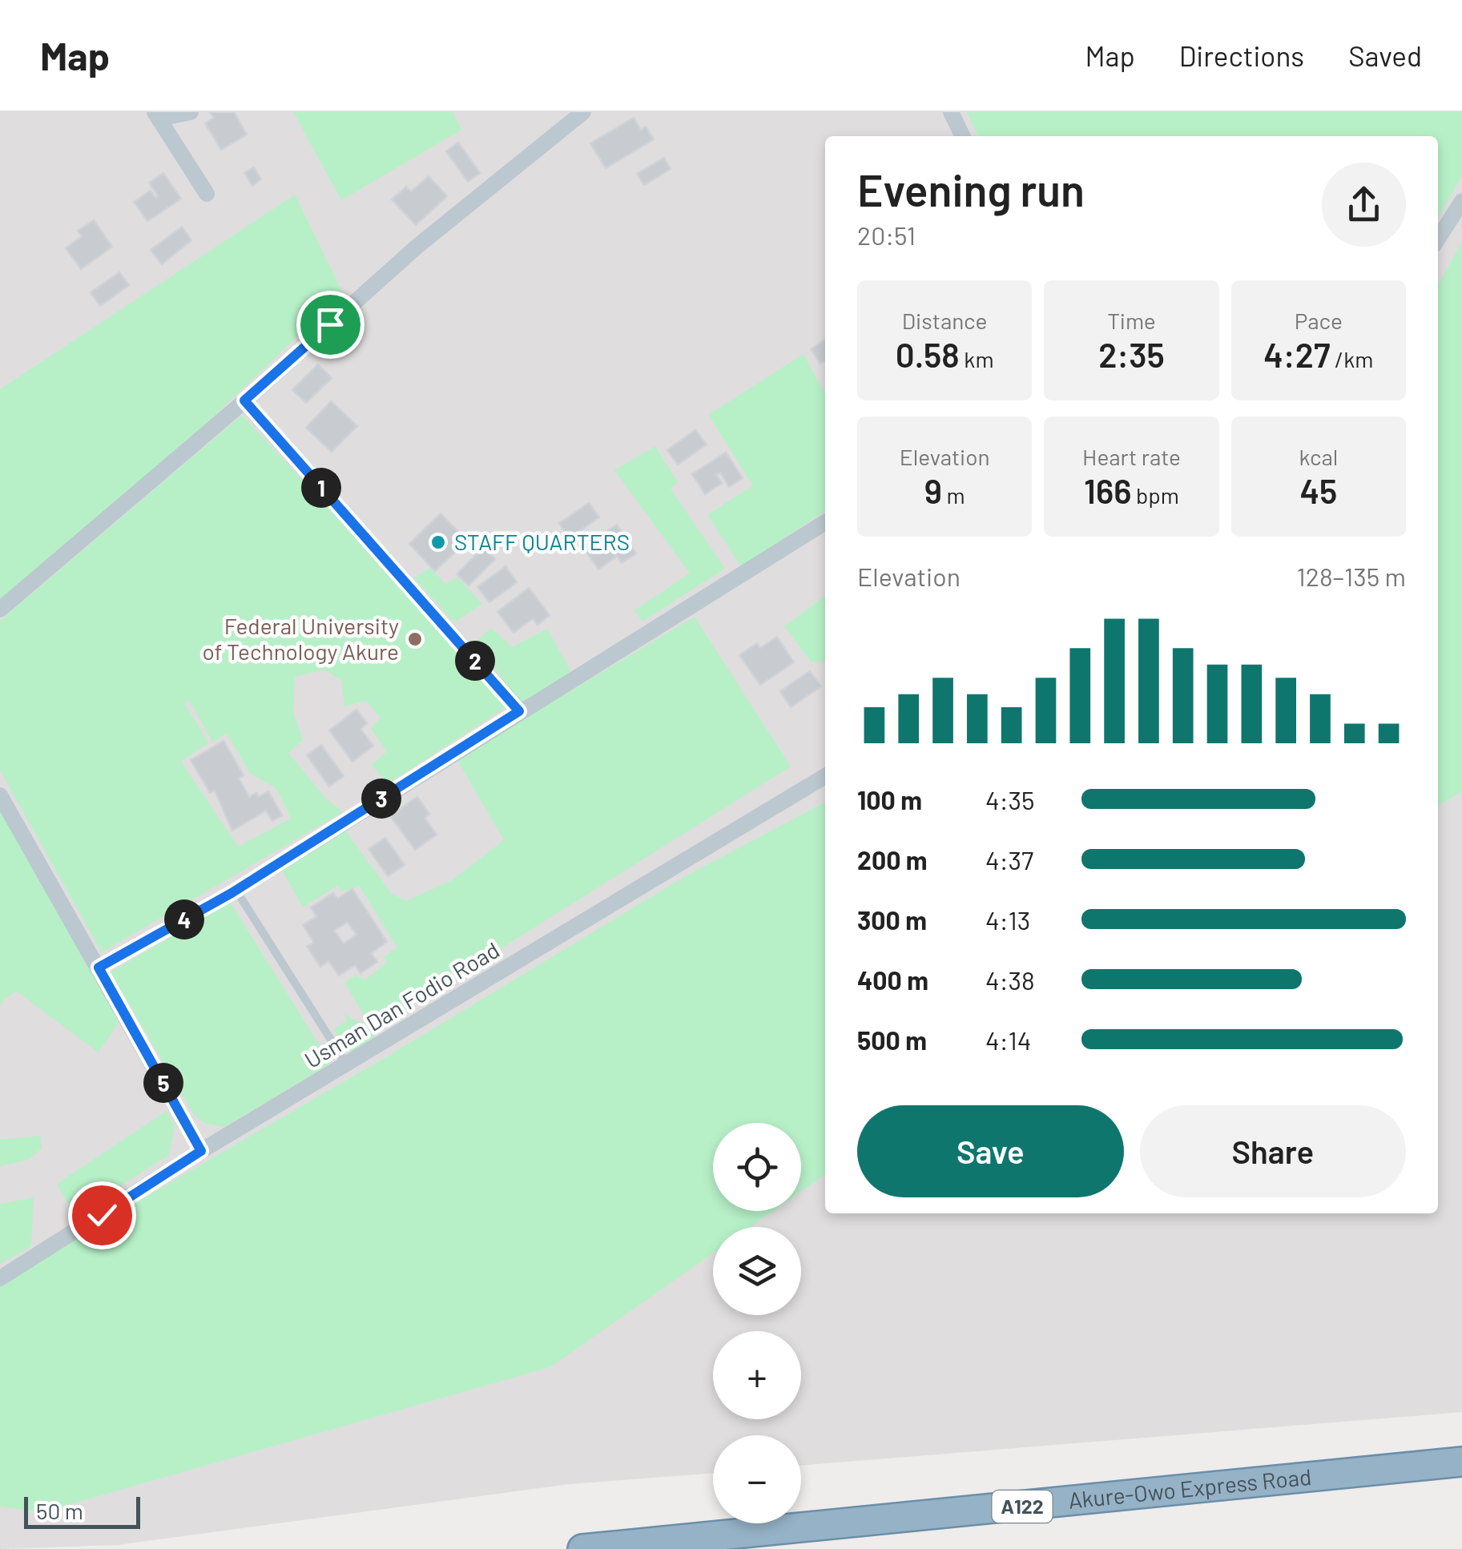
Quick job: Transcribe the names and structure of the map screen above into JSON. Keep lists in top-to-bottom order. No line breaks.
{"streets":{"highway":["Akure-Owo Express Road","A122"],"street":["Usman Dan Fodio Road"]},"places":["STAFF QUARTERS","Federal University of Technology Akure"],"scale_bar":"50 m","page":{"header":"Map","nav":["Map","Directions","Saved"],"heading":["Evening run","20:51"],"stats":[["Distance","0.58 km"],["Time","2:35"],["Pace","4:27 /km"],["Elevation","9 m"],["Heart rate","166 bpm"],["kcal","45"]],"pins":["1","2","3","4","5"],"chart":["Elevation","128–135 m"],"list":[{"name":"100 m","note":"4:35"},{"name":"200 m","note":"4:37"},{"name":"300 m","note":"4:13"},{"name":"400 m","note":"4:38"},{"name":"500 m","note":"4:14"}],"buttons":["Save","Share"],"map_buttons":["+","−"],"scale":"50 m"}}
